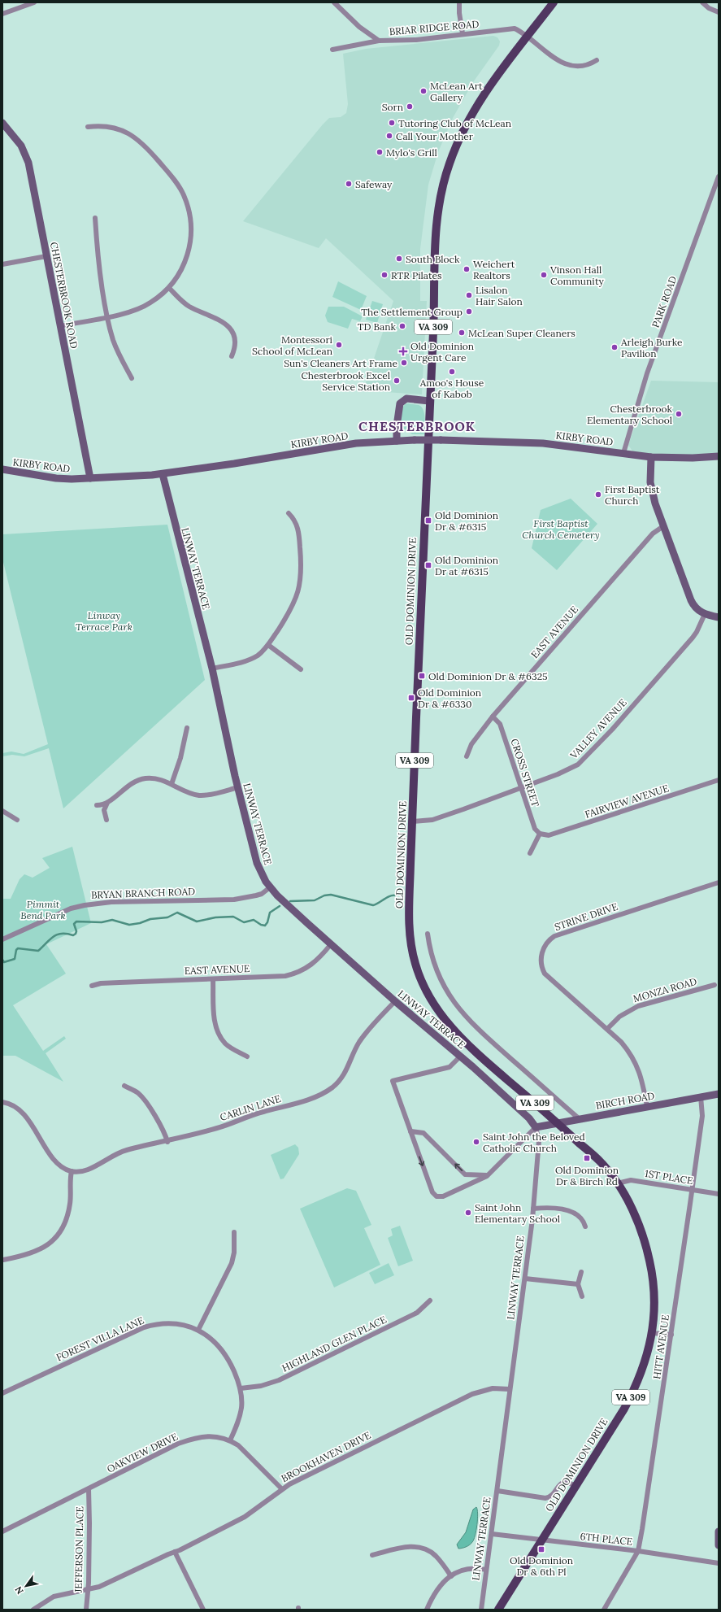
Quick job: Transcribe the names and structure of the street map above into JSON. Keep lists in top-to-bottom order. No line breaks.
{"streets":{"main road":["VA 309","OLD DOMINION DRIVE"],"street":["BRIAR RIDGE ROAD","CHESTERBROOK ROAD","PARK ROAD","KIRBY ROAD","LINWAY TERRACE","EAST AVENUE","VALLEY AVENUE","CROSS STREET","FAIRVIEW AVENUE","BRYAN BRANCH ROAD","STRINE DRIVE","MONZA ROAD","BIRCH ROAD","CARLIN LANE","1ST PLACE","FOREST VILLA LANE","HIGHLAND GLEN PLACE","HITT AVENUE","OAKVIEW DRIVE","BROOKHAVEN DRIVE","6TH PLACE","JEFFERSON PLACE"]},"crossings":[["BRIAR RIDGE ROAD","OLD DOMINION DRIVE"],["CHESTERBROOK ROAD","KIRBY ROAD"],["PARK ROAD","KIRBY ROAD"],["KIRBY ROAD","LINWAY TERRACE"],["LINWAY TERRACE","EAST AVENUE"],["LINWAY TERRACE","BRYAN BRANCH ROAD"],["LINWAY TERRACE","BIRCH ROAD"],["LINWAY TERRACE","CARLIN LANE"],["LINWAY TERRACE","BROOKHAVEN DRIVE"],["LINWAY TERRACE","6TH PLACE"],["OLD DOMINION DRIVE","VALLEY AVENUE"],["OLD DOMINION DRIVE","BIRCH ROAD"],["OLD DOMINION DRIVE","1ST PLACE"],["OLD DOMINION DRIVE","6TH PLACE"],["EAST AVENUE","CROSS STREET"],["VALLEY AVENUE","CROSS STREET"],["CROSS STREET","FAIRVIEW AVENUE"],["STRINE DRIVE","MONZA ROAD"],["STRINE DRIVE","BIRCH ROAD"],["BIRCH ROAD","HITT AVENUE"],["1ST PLACE","HITT AVENUE"],["FOREST VILLA LANE","HIGHLAND GLEN PLACE"],["FOREST VILLA LANE","OAKVIEW DRIVE"],["HITT AVENUE","6TH PLACE"],["OAKVIEW DRIVE","BROOKHAVEN DRIVE"],["OAKVIEW DRIVE","JEFFERSON PLACE"],["BROOKHAVEN DRIVE","JEFFERSON PLACE"]],"districts":["CHESTERBROOK"],"parks":["First Baptist Church Cemetery","Linway Terrace Park","Pimmit Bend Park"],"places":{"other":["McLean Art Gallery","Sorn","Tutoring Club of McLean","Call Your Mother","Mylo's Grill","Safeway","South Block","Weichert Realtors","RTR Pilates","Vinson Hall Community","Lisalon Hair Salon","The Settlement Group","TD Bank","McLean Super Cleaners","Montessori School of McLean","Arleigh Burke Pavilion","Sun's Cleaners Art Frame","Amoo's House of Kabob","Chesterbrook Excel Service Station","Chesterbrook Elementary School","First Baptist Church","Saint John the Beloved Catholic Church","Saint John Elementary School"],"health":["Old Dominion Urgent Care"],"transit":["Old Dominion Dr & #6315","Old Dominion Dr at #6315","Old Dominion Dr & #6325","Old Dominion Dr & #6330","Old Dominion Dr & Birch Rd","Old Dominion Dr & 6th Pl"]},"north":"bottom left"}
